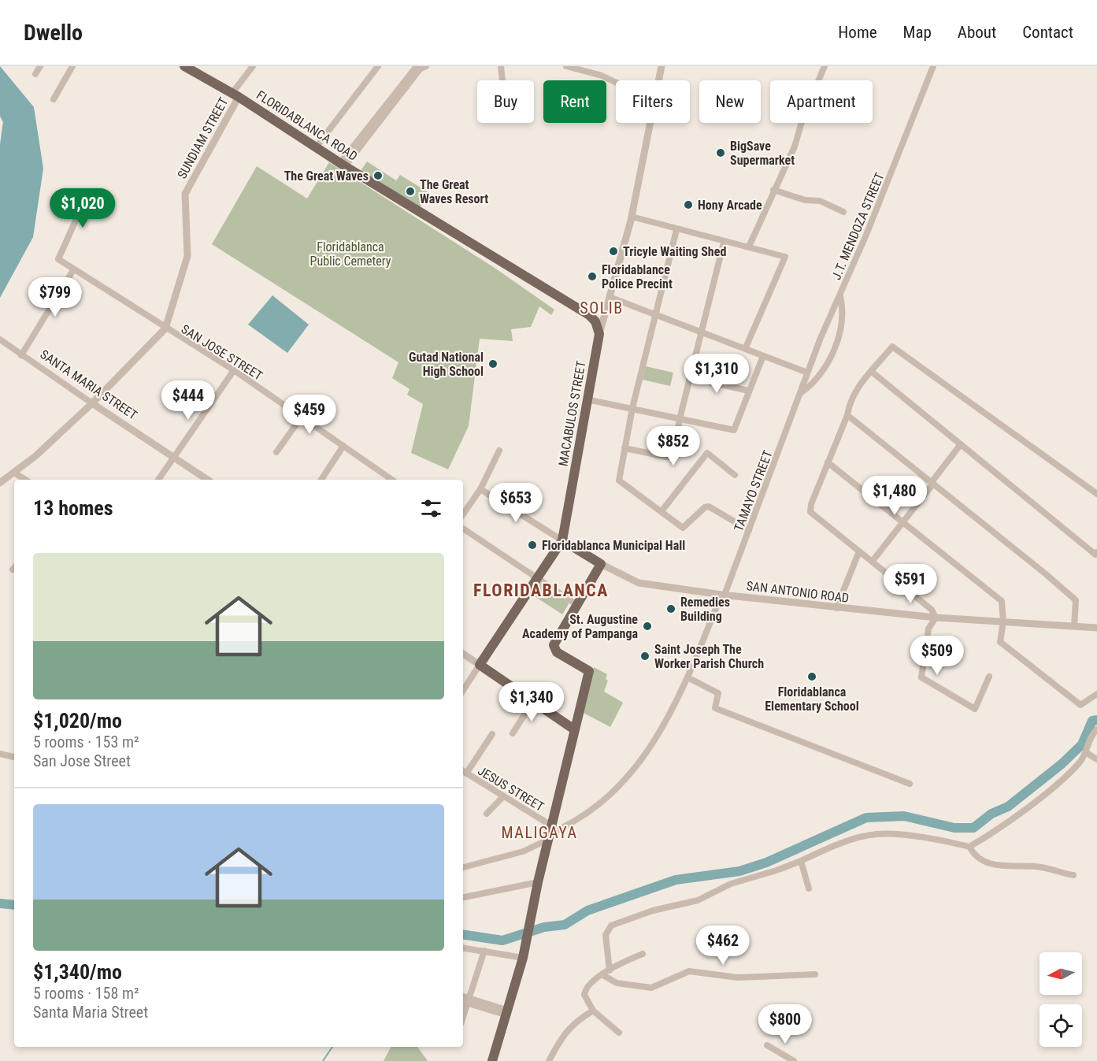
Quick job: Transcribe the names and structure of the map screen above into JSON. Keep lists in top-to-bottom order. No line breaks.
{"streets":{"main road":["FLORIDABLANCA ROAD","MACABULOS STREET"],"street":["SUNDIAM STREET","J.T. MENDOZA STREET","SAN JOSE STREET","SANTA MARIA STREET","TAMAYO STREET","SAN ANTONIO ROAD","JESUS STREET"]},"crossings":[["FLORIDABLANCA ROAD","SUNDIAM STREET"],["FLORIDABLANCA ROAD","MACABULOS STREET"],["SUNDIAM STREET","SAN JOSE STREET"],["SUNDIAM STREET","SANTA MARIA STREET"],["J.T. MENDOZA STREET","TAMAYO STREET"],["TAMAYO STREET","SAN ANTONIO ROAD"],["TAMAYO STREET","JESUS STREET"]],"districts":["SOLIB","FLORIDABLANCA","MALIGAYA"],"parks":["Floridablanca Public Cemetery"],"places":["BigSave Supermarket","The Great Waves","The Great Waves Resort","Hony Arcade","Tricyle Waiting Shed","Floridablance Police Precint","Gutad National High School","Floridablanca Municipal Hall","Remedies Building","St. Augustine Academy of Pampanga","Saint Joseph The Worker Parish Church","Floridablanca Elementary School"],"north":"left","page":{"header":"Dwello","nav":["Home","Map","About","Contact"],"chip":["Buy","Rent","Filters","New","Apartment"],"price":["$1,020","$799","$1,310","$444","$459","$852","$1,480","$653","$591","$509","$1,340","$462","$800"],"heading":"13 homes","list":[{"name":"$1,020/mo","note":"5 rooms · 153 m² · San Jose Street"},{"name":"$1,340/mo","note":"5 rooms · 158 m² · Santa Maria Street"}]}}
